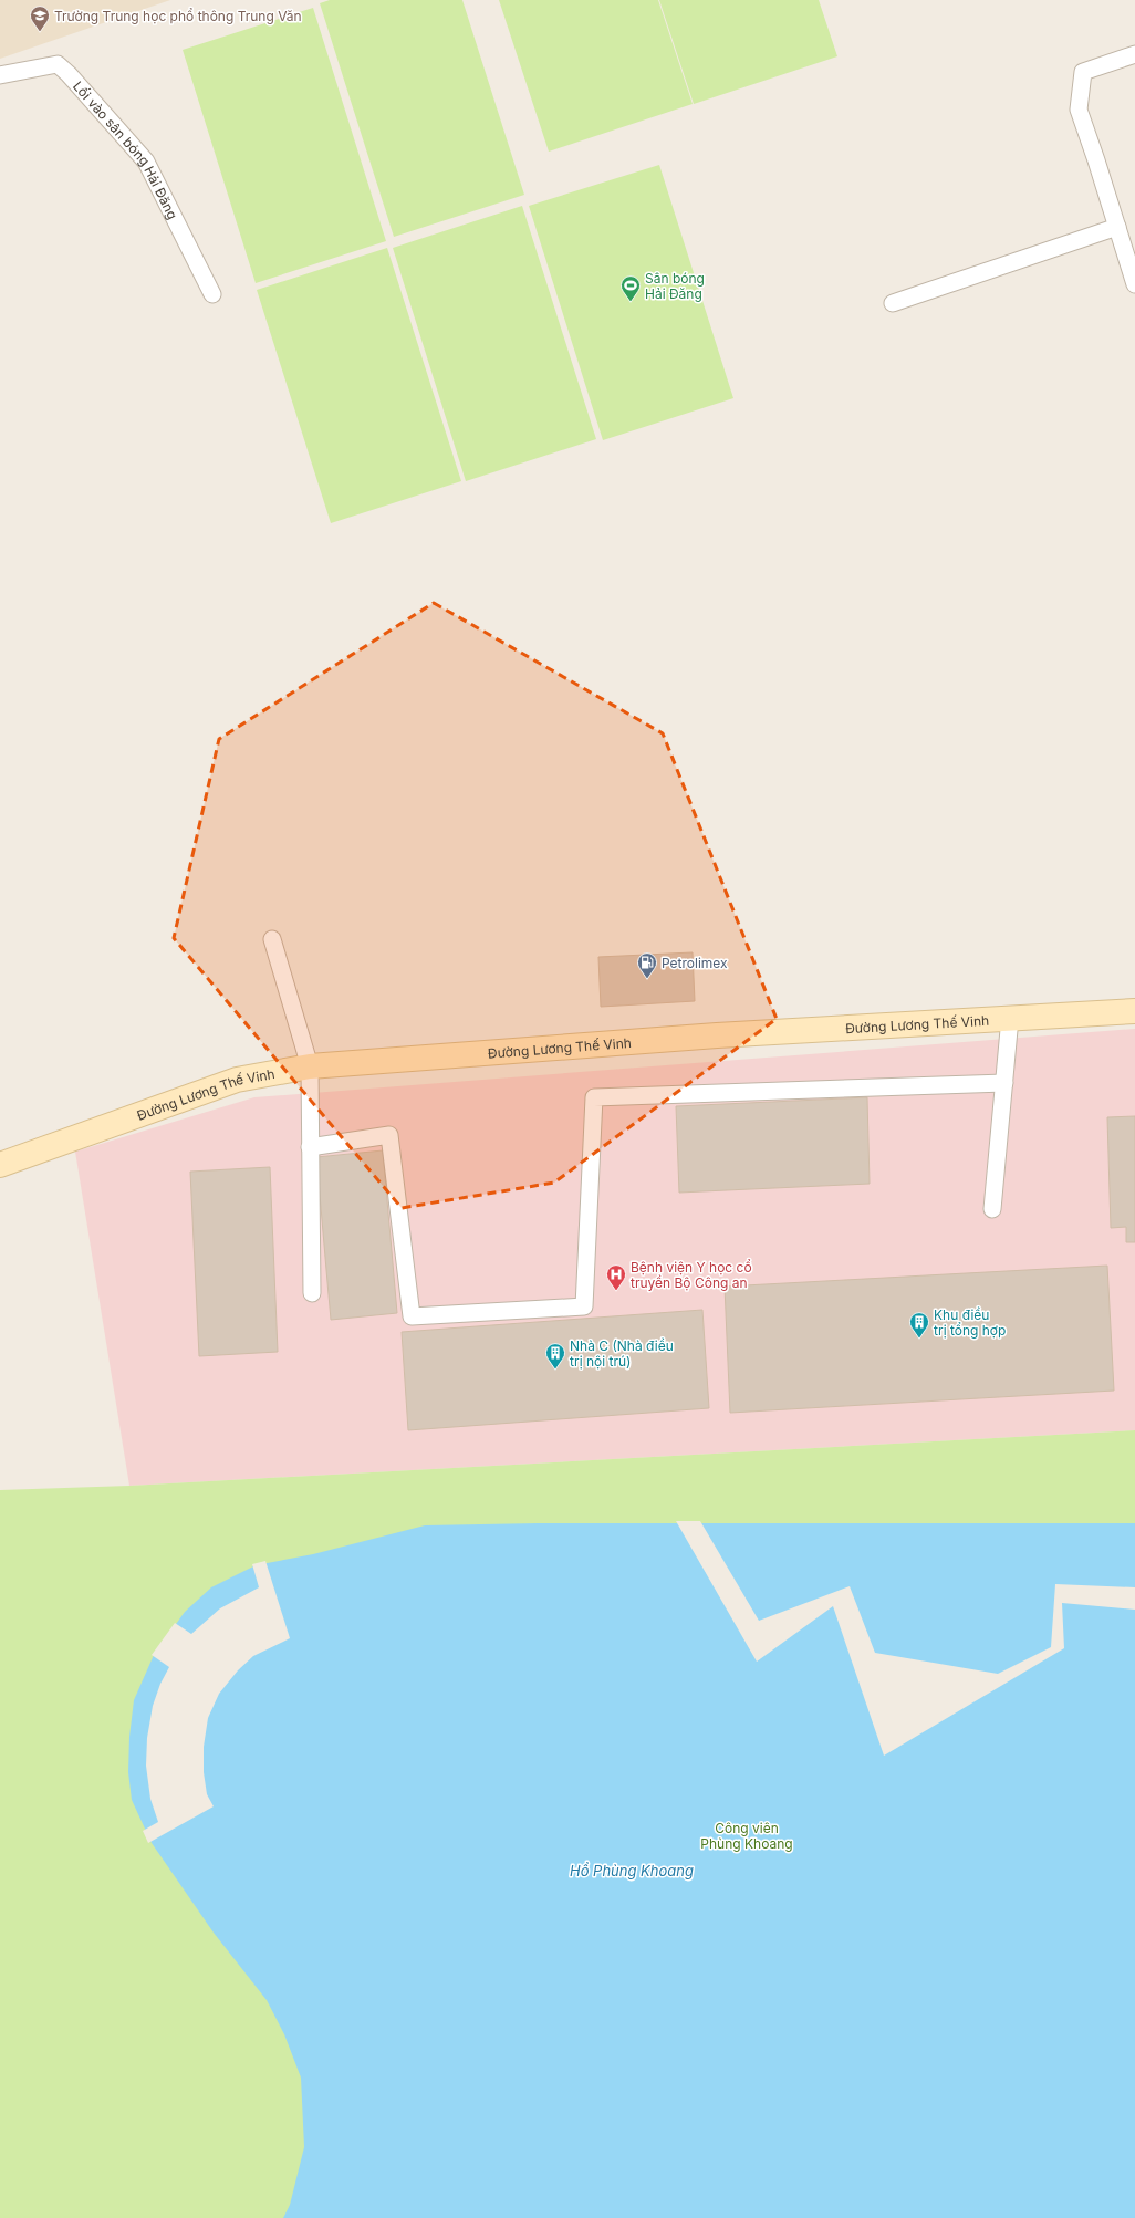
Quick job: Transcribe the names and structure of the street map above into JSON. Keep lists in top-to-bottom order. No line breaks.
{"streets":{"street":["Đường Lương Thế Vinh"],"lane":["Lối vào sân bóng Hải Đăng"]},"water":["Hồ Phùng Khoang"],"parks":["Công viên Phùng Khoang"],"places":{"school or university":["Trường Trung học phổ thông Trung Văn"],"sports":["Sân bóng Hải Đăng"],"fuel station":["Petrolimex"],"hospital":["Bệnh viện Y học cổ truyền Bộ Công an"],"building":["Khu điều trị tổng hợp","Nhà C (Nhà điều trị nội trú)"]}}
